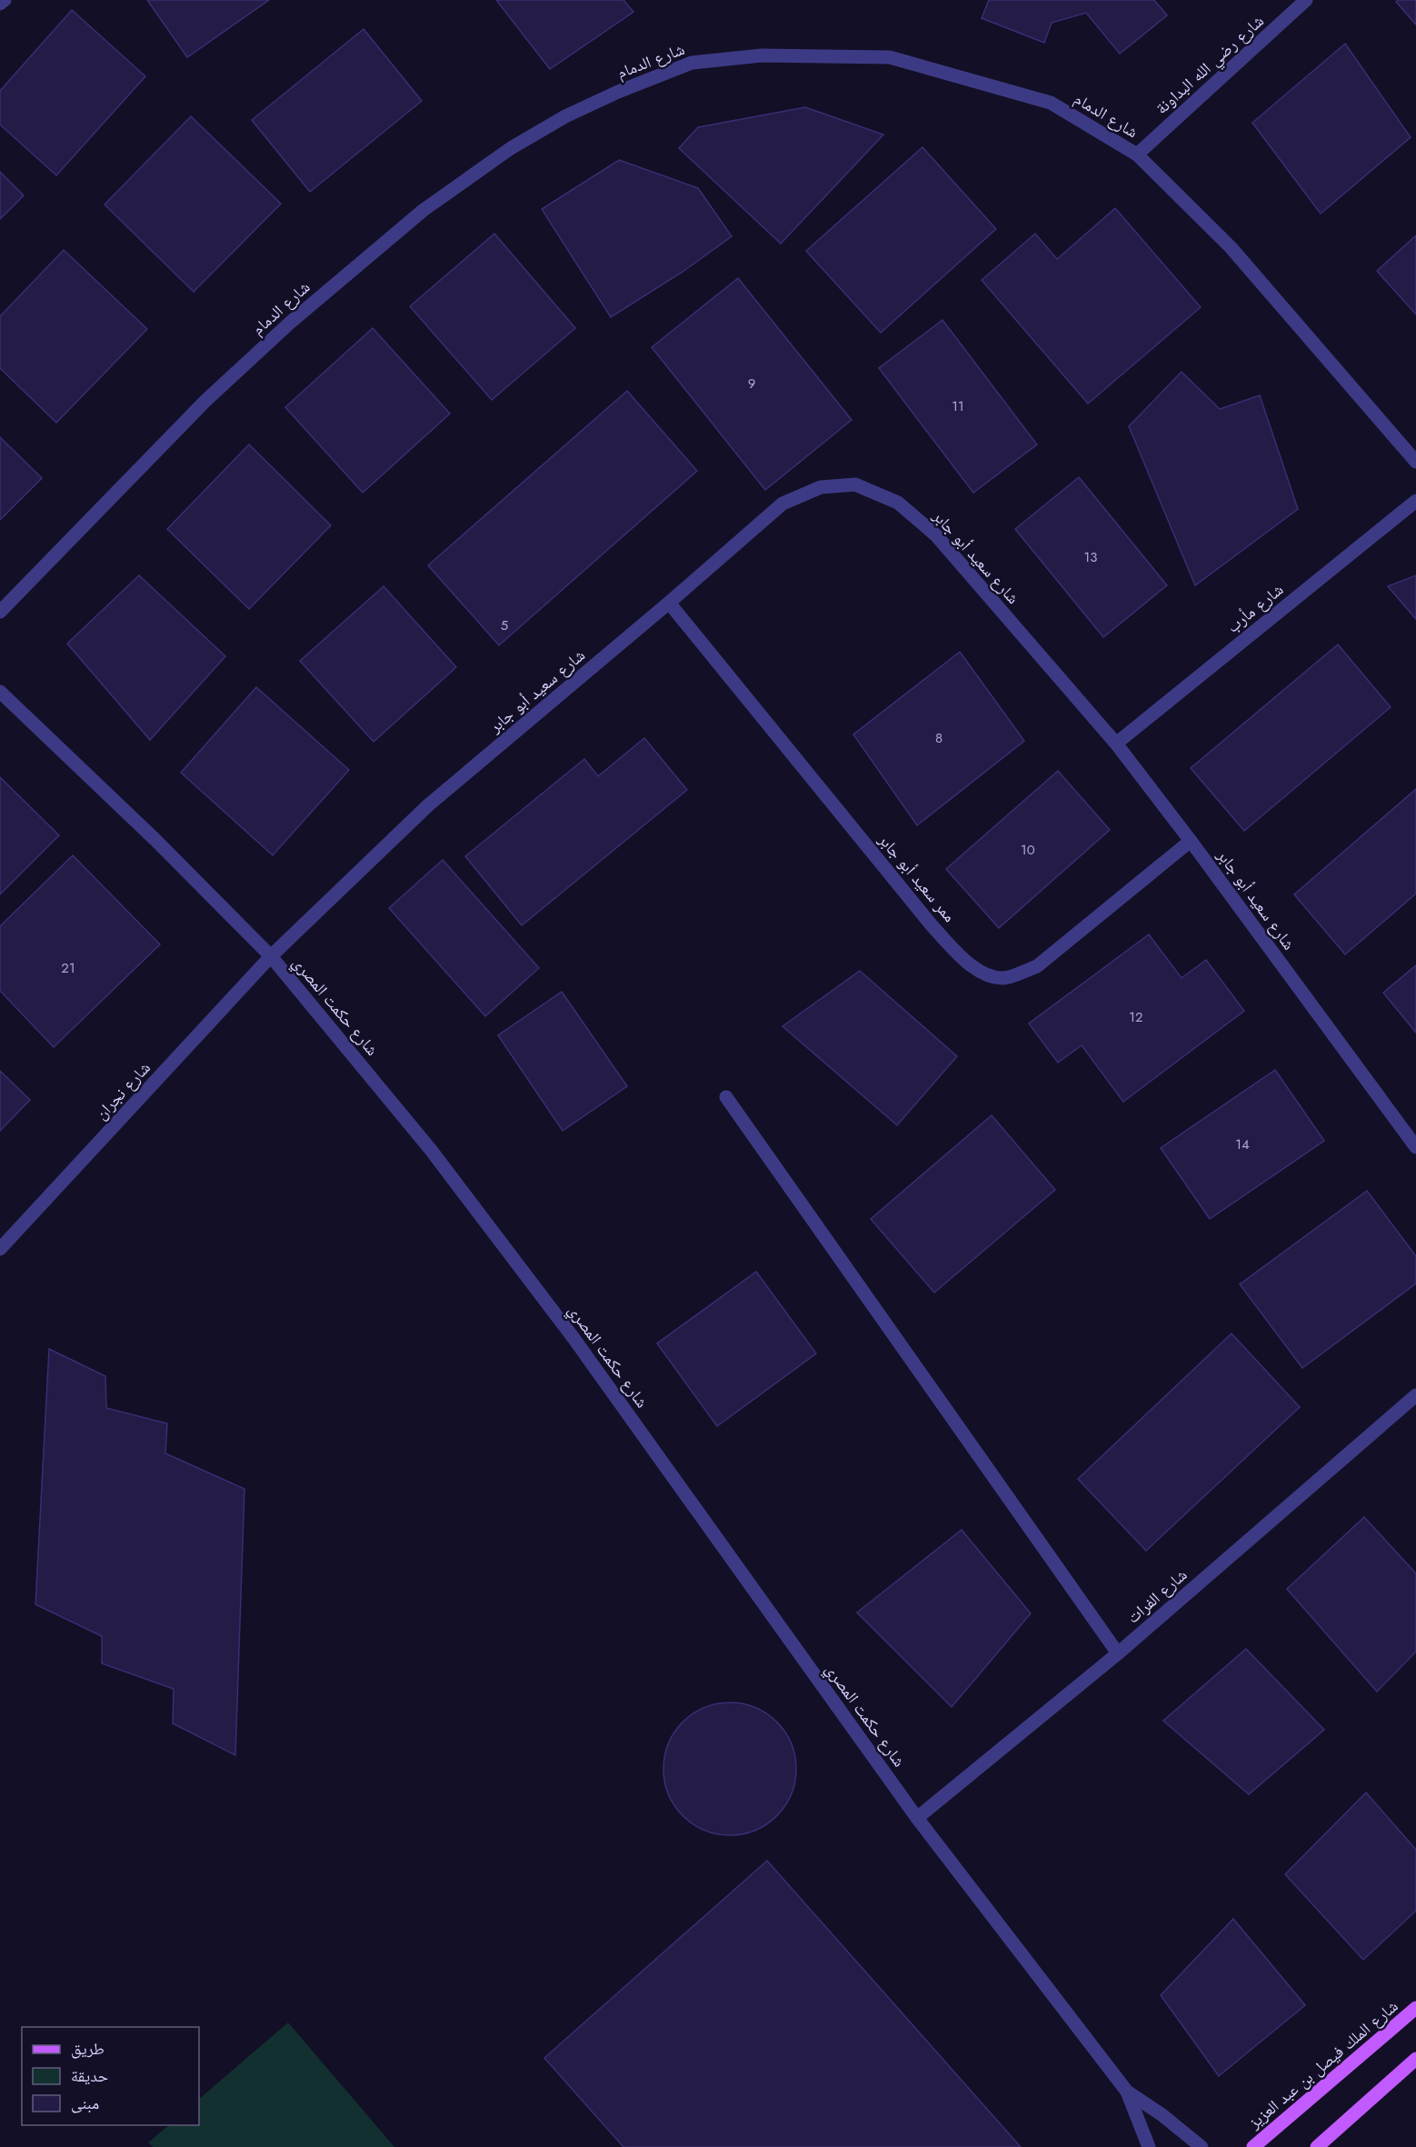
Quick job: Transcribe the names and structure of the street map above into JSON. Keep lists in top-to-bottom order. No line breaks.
{"streets":{"main road":["شارع الملك فيصل بن عبد العزيز"],"street":["شارع الدمام","شارع رضي الله البداونة","شارع سعيد أبو جابر","شارع مأرب","ممر سعيد أبو جابر","شارع حكمت المصري","شارع نجران","شارع الفرات"]},"crossings":[["شارع الدمام","شارع رضي الله البداونة"],["شارع سعيد أبو جابر","شارع مأرب"],["شارع سعيد أبو جابر","ممر سعيد أبو جابر"],["شارع سعيد أبو جابر","شارع حكمت المصري"],["شارع سعيد أبو جابر","شارع نجران"],["شارع حكمت المصري","شارع نجران"],["شارع حكمت المصري","شارع الفرات"]],"house_numbers":["9","11","13","5","8","10","21","12","14"],"legend":["طريق","حديقة","مبنى"]}
